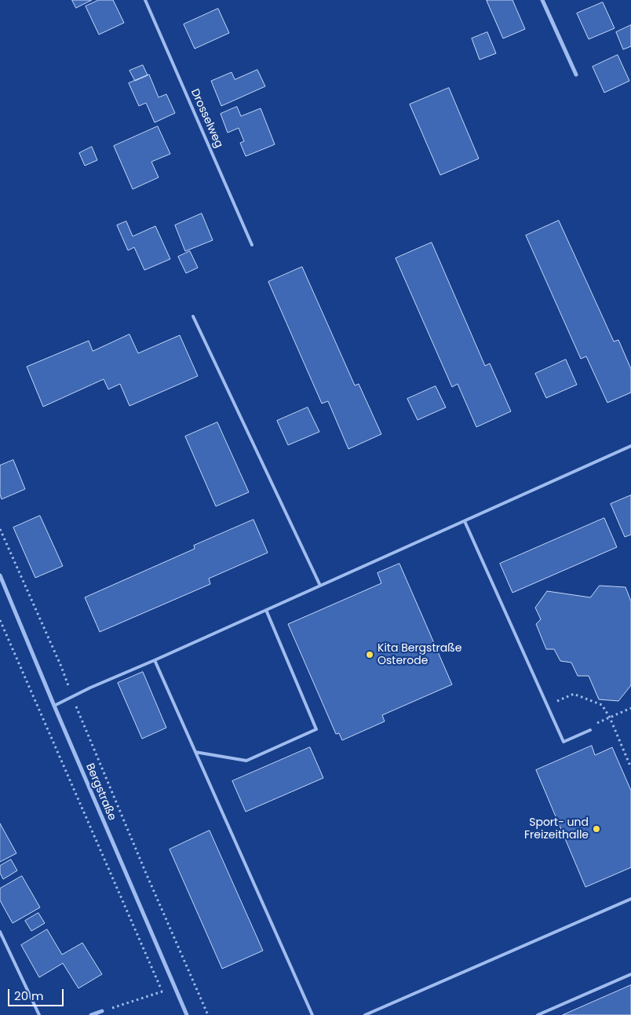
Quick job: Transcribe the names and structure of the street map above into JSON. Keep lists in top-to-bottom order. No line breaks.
{"streets":{"street":["Bergstraße"],"lane":["Drosselweg"]},"places":["Kita Bergstraße Osterode","Sport- und Freizeithalle"],"scale_bar":"20 m"}
